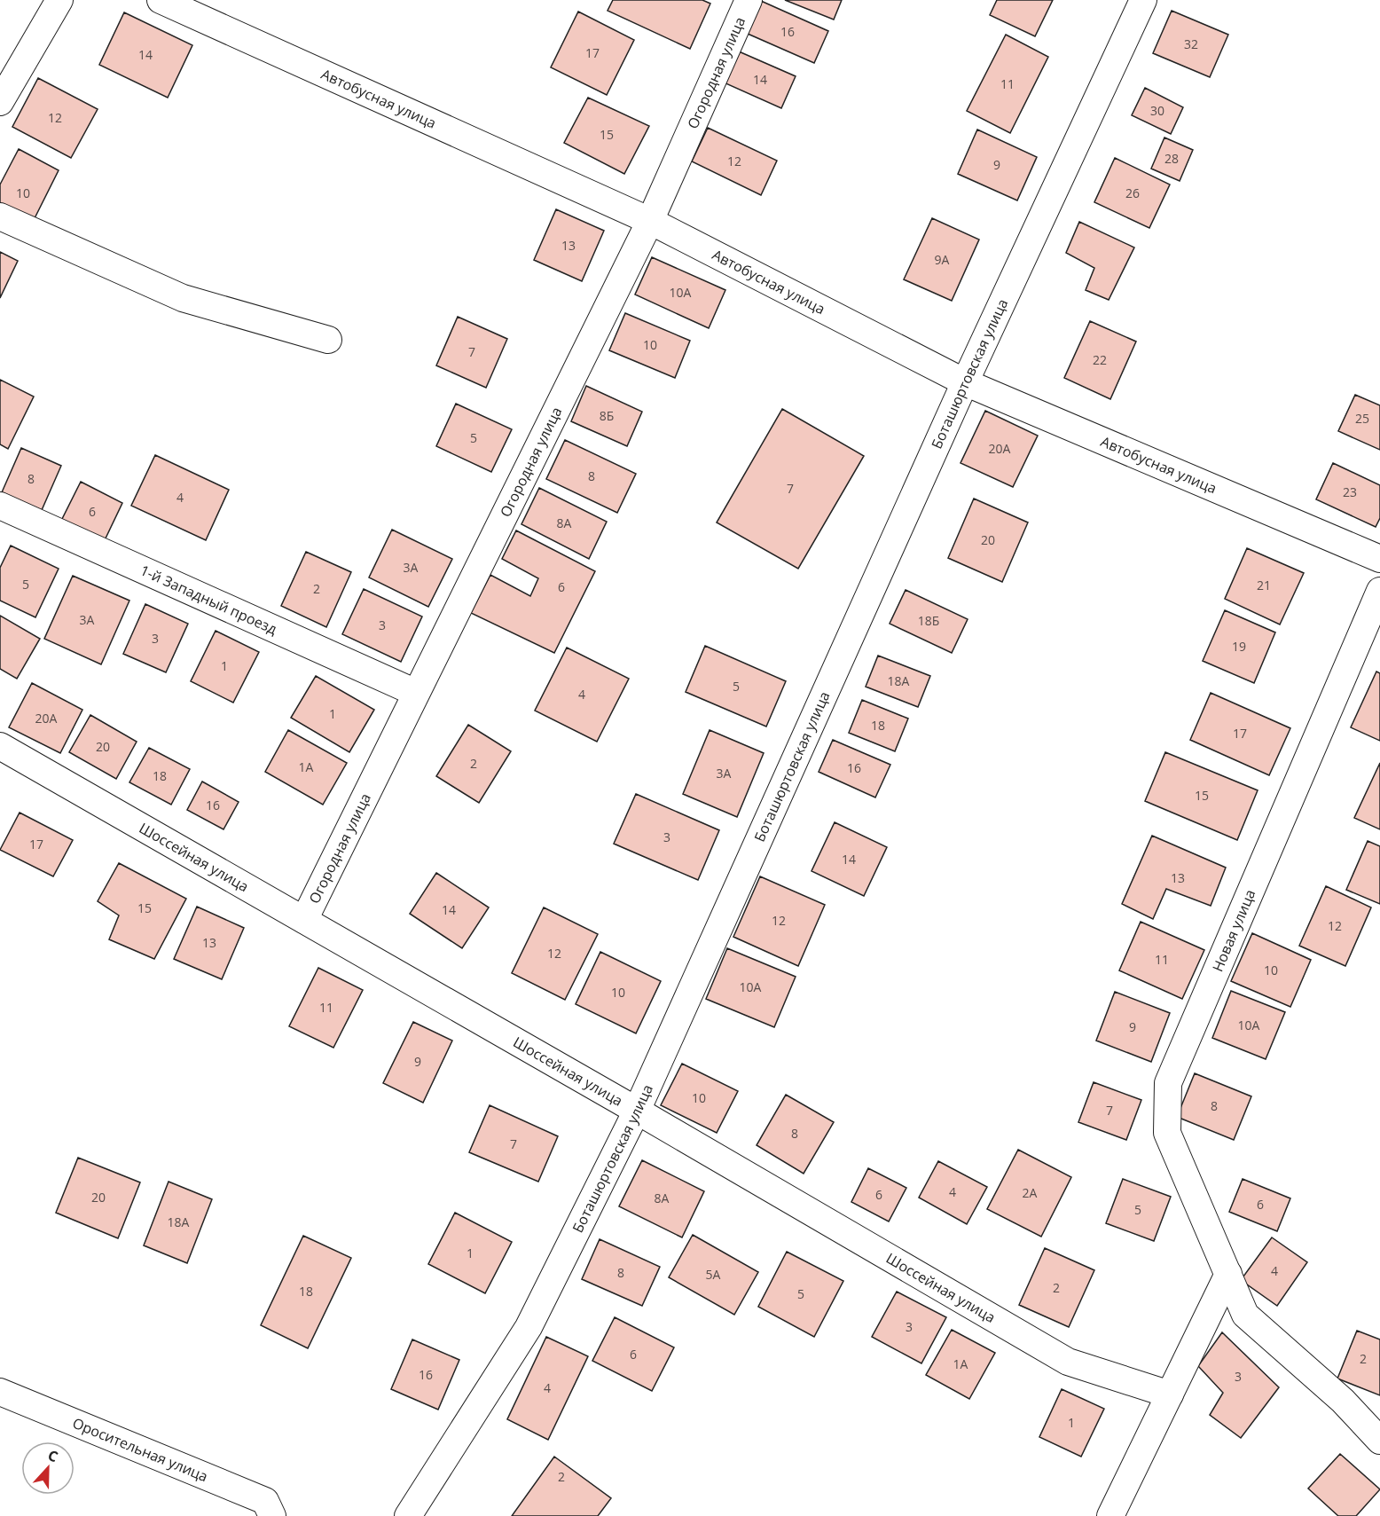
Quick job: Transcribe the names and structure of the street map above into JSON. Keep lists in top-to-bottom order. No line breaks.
{"streets":{"street":["Огородная улица","Автобусная улица","Боташюртовская улица","1-й Западный проезд","Шоссейная улица","Новая улица","Оросительная улица"]},"crossings":[["Огородная улица","Автобусная улица"],["Огородная улица","1-й Западный проезд"],["Огородная улица","Шоссейная улица"],["Автобусная улица","Боташюртовская улица"],["Боташюртовская улица","Шоссейная улица"]],"house_numbers":["16","32","17","14","14","11","30","12","15","28","12","9","10","26","13","9А","10А","10","7","22","8Б","25","5","20А","8","8","7","23","4","6","8А","20","3А","5","21","6","2","3А","18Б","3","3","19","1","18А","5","4","1","20А","18","17","20","2","1А","16","3А","18","15","16","3","17","14","13","15","14","12","12","13","12","11","10","10А","10","11","10А","9","9","10","8","7","8","7","4","2А","6","20","8А","6","5","18А","1","4","8","5А","2","18","5","3","6","2","1А","16","3","4","1","2"],"north":"top"}
